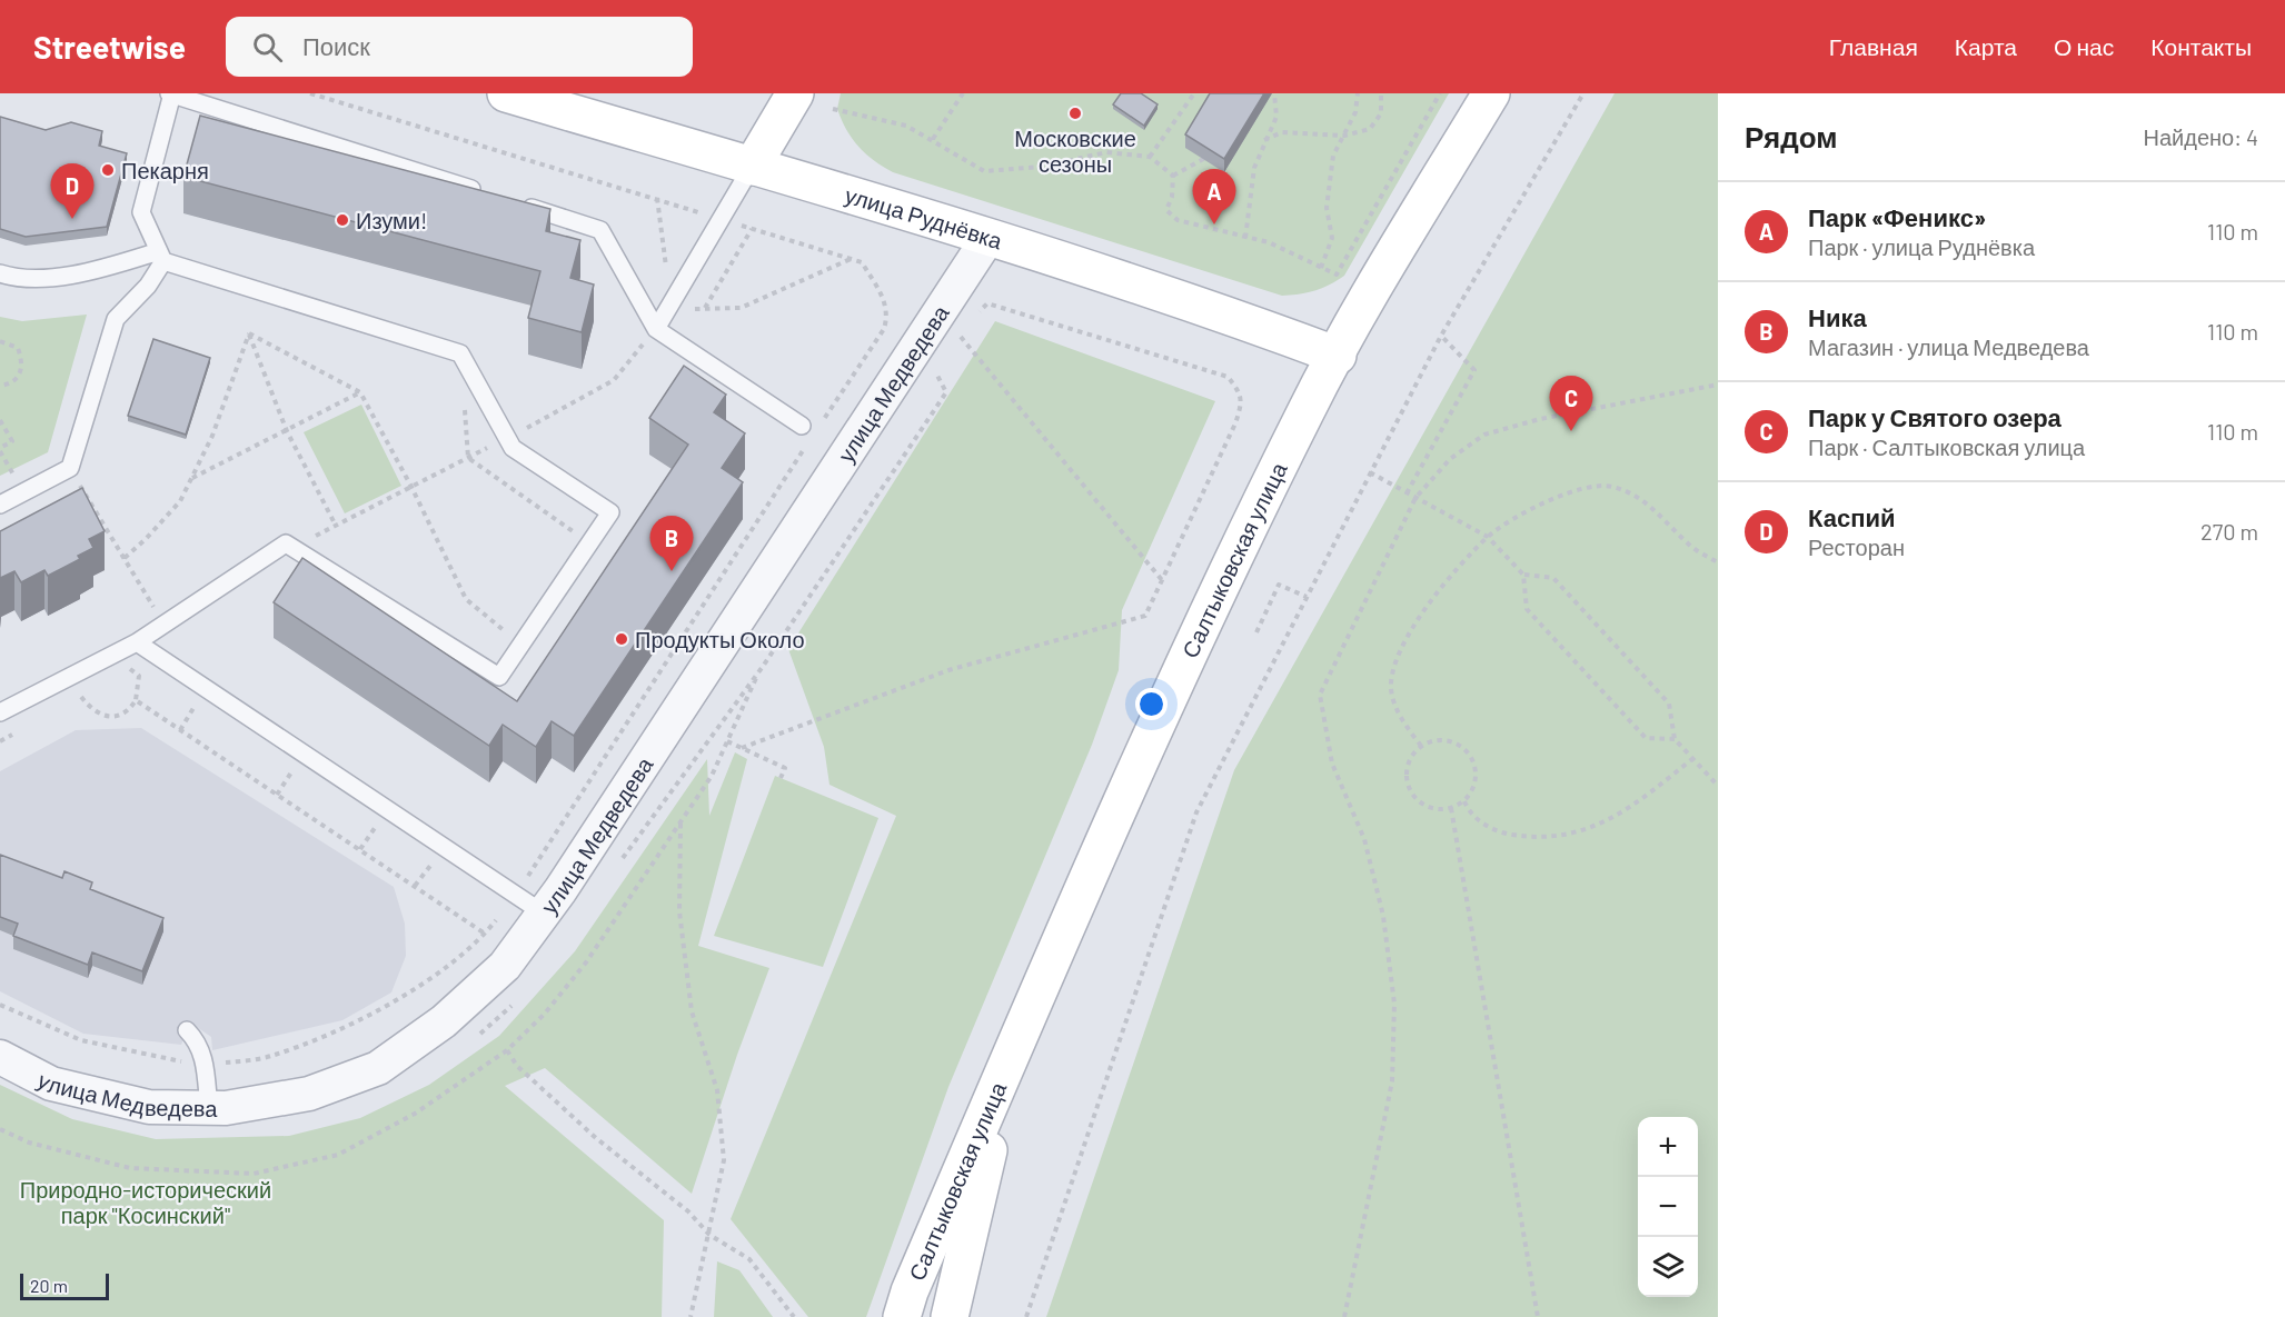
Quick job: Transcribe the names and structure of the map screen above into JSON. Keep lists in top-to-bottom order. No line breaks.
{"streets":{"main road":["улица Руднёвка","Салтыковская улица"],"street":["улица Медведева"]},"crossings":[["улица Руднёвка","улица Медведева"],["улица Руднёвка","Салтыковская улица"]],"parks":["Природно-исторический парк \"Косинский\""],"places":["Московские сезоны","Пекарня","Изуми!","Продукты Около"],"scale_bar":"20 m","page":{"header":"Streetwise","search":"Поиск","nav":["Главная","Карта","О нас","Контакты"],"heading":["Рядом","Найдено: 4"],"pins":["D","A","C","B"],"list":[{"mark":"A","name":"Парк «Феникс»","note":"Парк · улица Руднёвка","value":"110 m"},{"mark":"B","name":"Ника","note":"Магазин · улица Медведева","value":"110 m"},{"mark":"C","name":"Парк у Святого озера","note":"Парк · Салтыковская улица","value":"110 m"},{"mark":"D","name":"Каспий","note":"Ресторан","value":"270 m"}],"map_buttons":["+","−"],"scale":"20 m"}}
